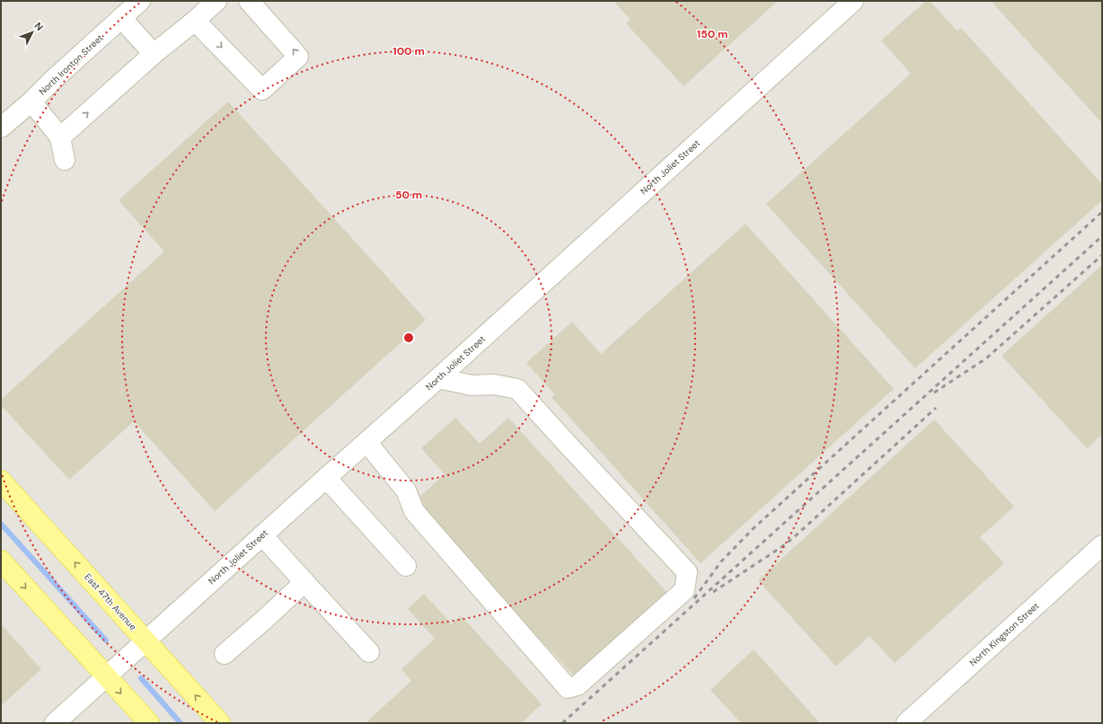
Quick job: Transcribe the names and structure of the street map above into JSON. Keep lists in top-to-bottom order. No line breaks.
{"streets":{"main road":["East 47th Avenue"],"street":["North Ironton Street","North Joliet Street","North Kingston Street"]},"crossings":[["North Joliet Street","East 47th Avenue"]],"north":"top right","rings":["150 m","100 m","50 m"]}
